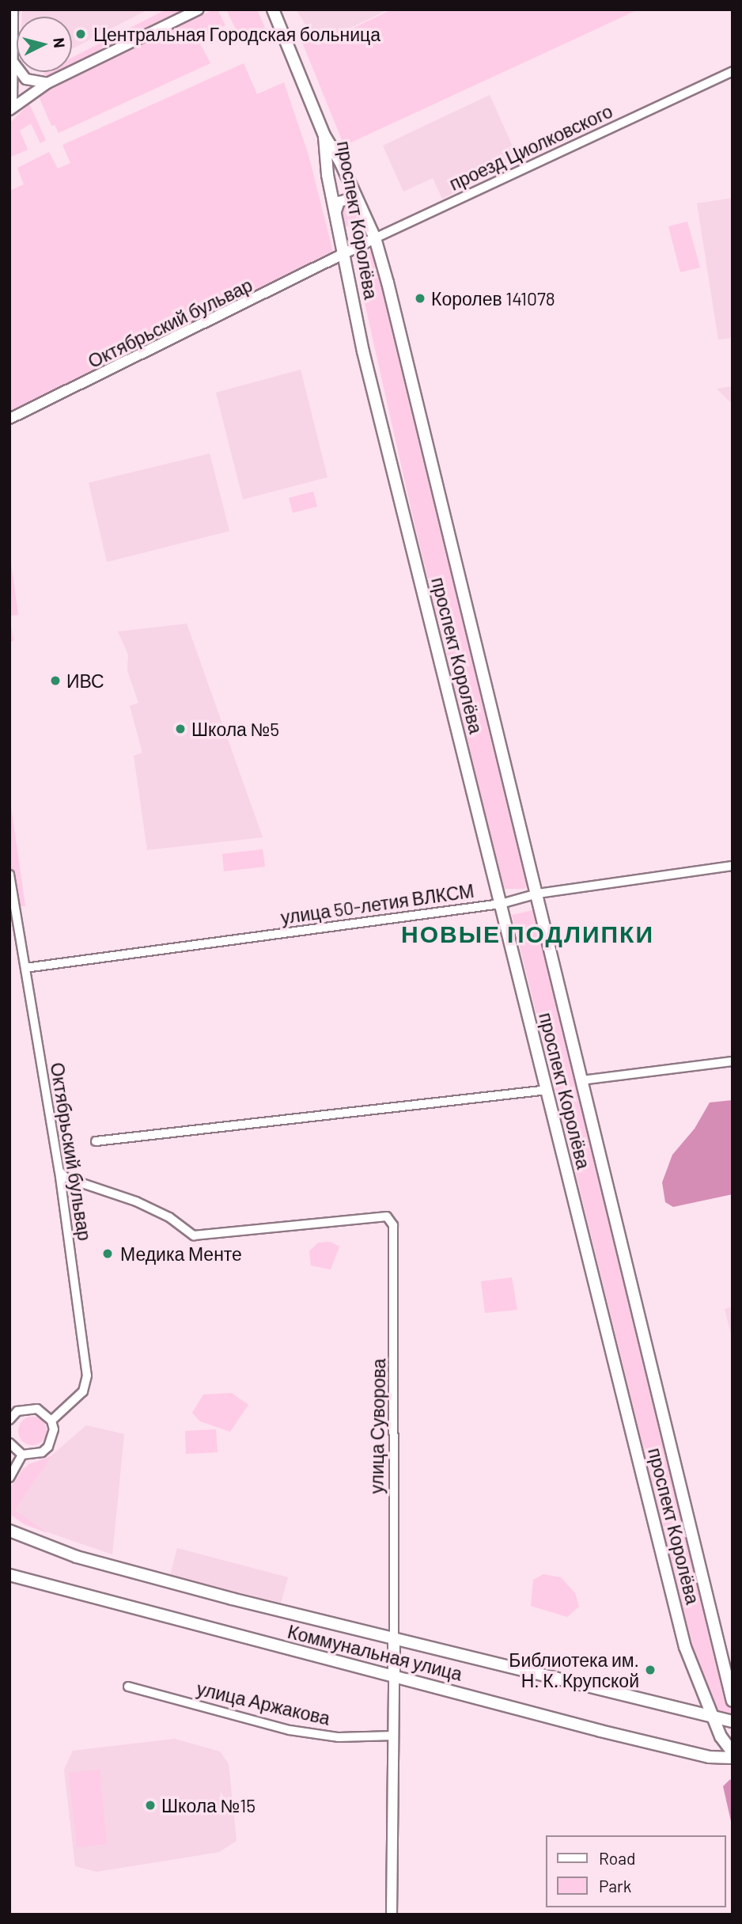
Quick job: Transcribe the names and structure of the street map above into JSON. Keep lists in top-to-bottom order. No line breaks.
{"streets":{"main road":["проспект Королёва","Коммунальная улица"],"street":["проезд Циолковского","Октябрьский бульвар","улица 50-летия ВЛКСМ","улица Суворова","улица Аржакова"]},"crossings":[["проезд Циолковского","проспект Королёва"],["проезд Циолковского","Октябрьский бульвар"],["проспект Королёва","Октябрьский бульвар"],["проспект Королёва","улица 50-летия ВЛКСМ"],["проспект Королёва","Коммунальная улица"],["Октябрьский бульвар","улица 50-летия ВЛКСМ"],["Октябрьский бульвар","улица Суворова"],["улица Суворова","Коммунальная улица"]],"districts":["НОВЫЕ ПОДЛИПКИ"],"places":["Центральная Городская больница","Королев 141078","ИВС","Школа №5","Медика Менте","Библиотека им. Н. К. Крупской","Школа №15"],"legend":["Road","Park"],"north":"right"}
